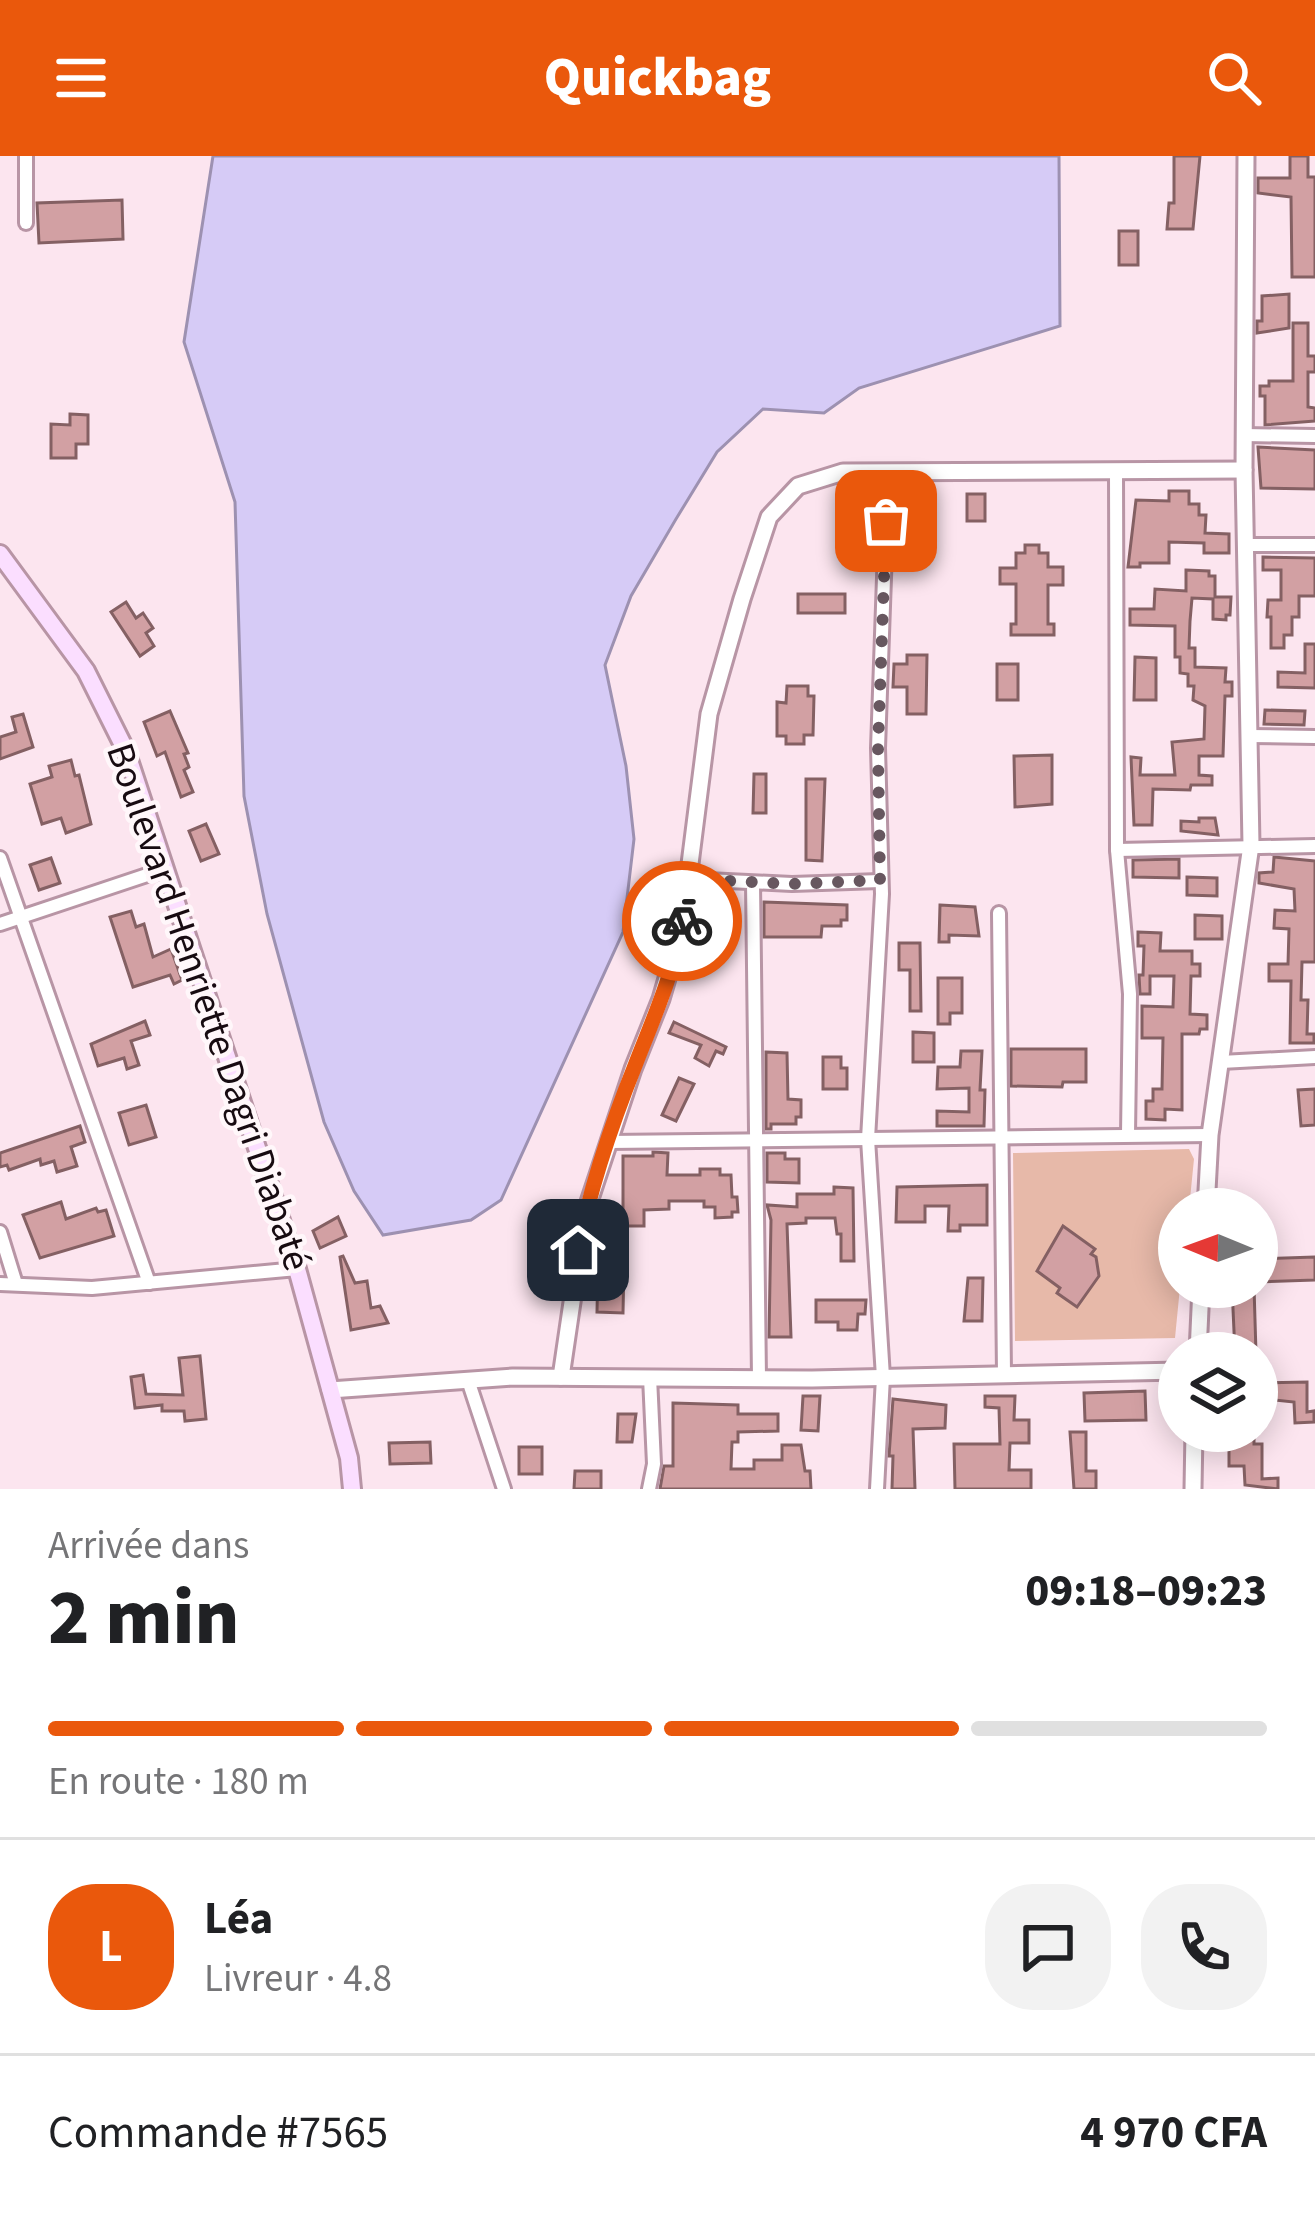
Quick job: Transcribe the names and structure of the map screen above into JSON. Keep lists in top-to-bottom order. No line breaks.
{"streets":{"main road":["Boulevard Henriette Dagri Diabaté"]},"north":"left","page":{"header":"Quickbag","heading":["2 min","Arrivée dans","09:18–09:23"],"panel":["Léa","Livreur · 4.8","Commande #7565","4 970 CFA"],"bar":"En route · 180 m","round":"L"}}
